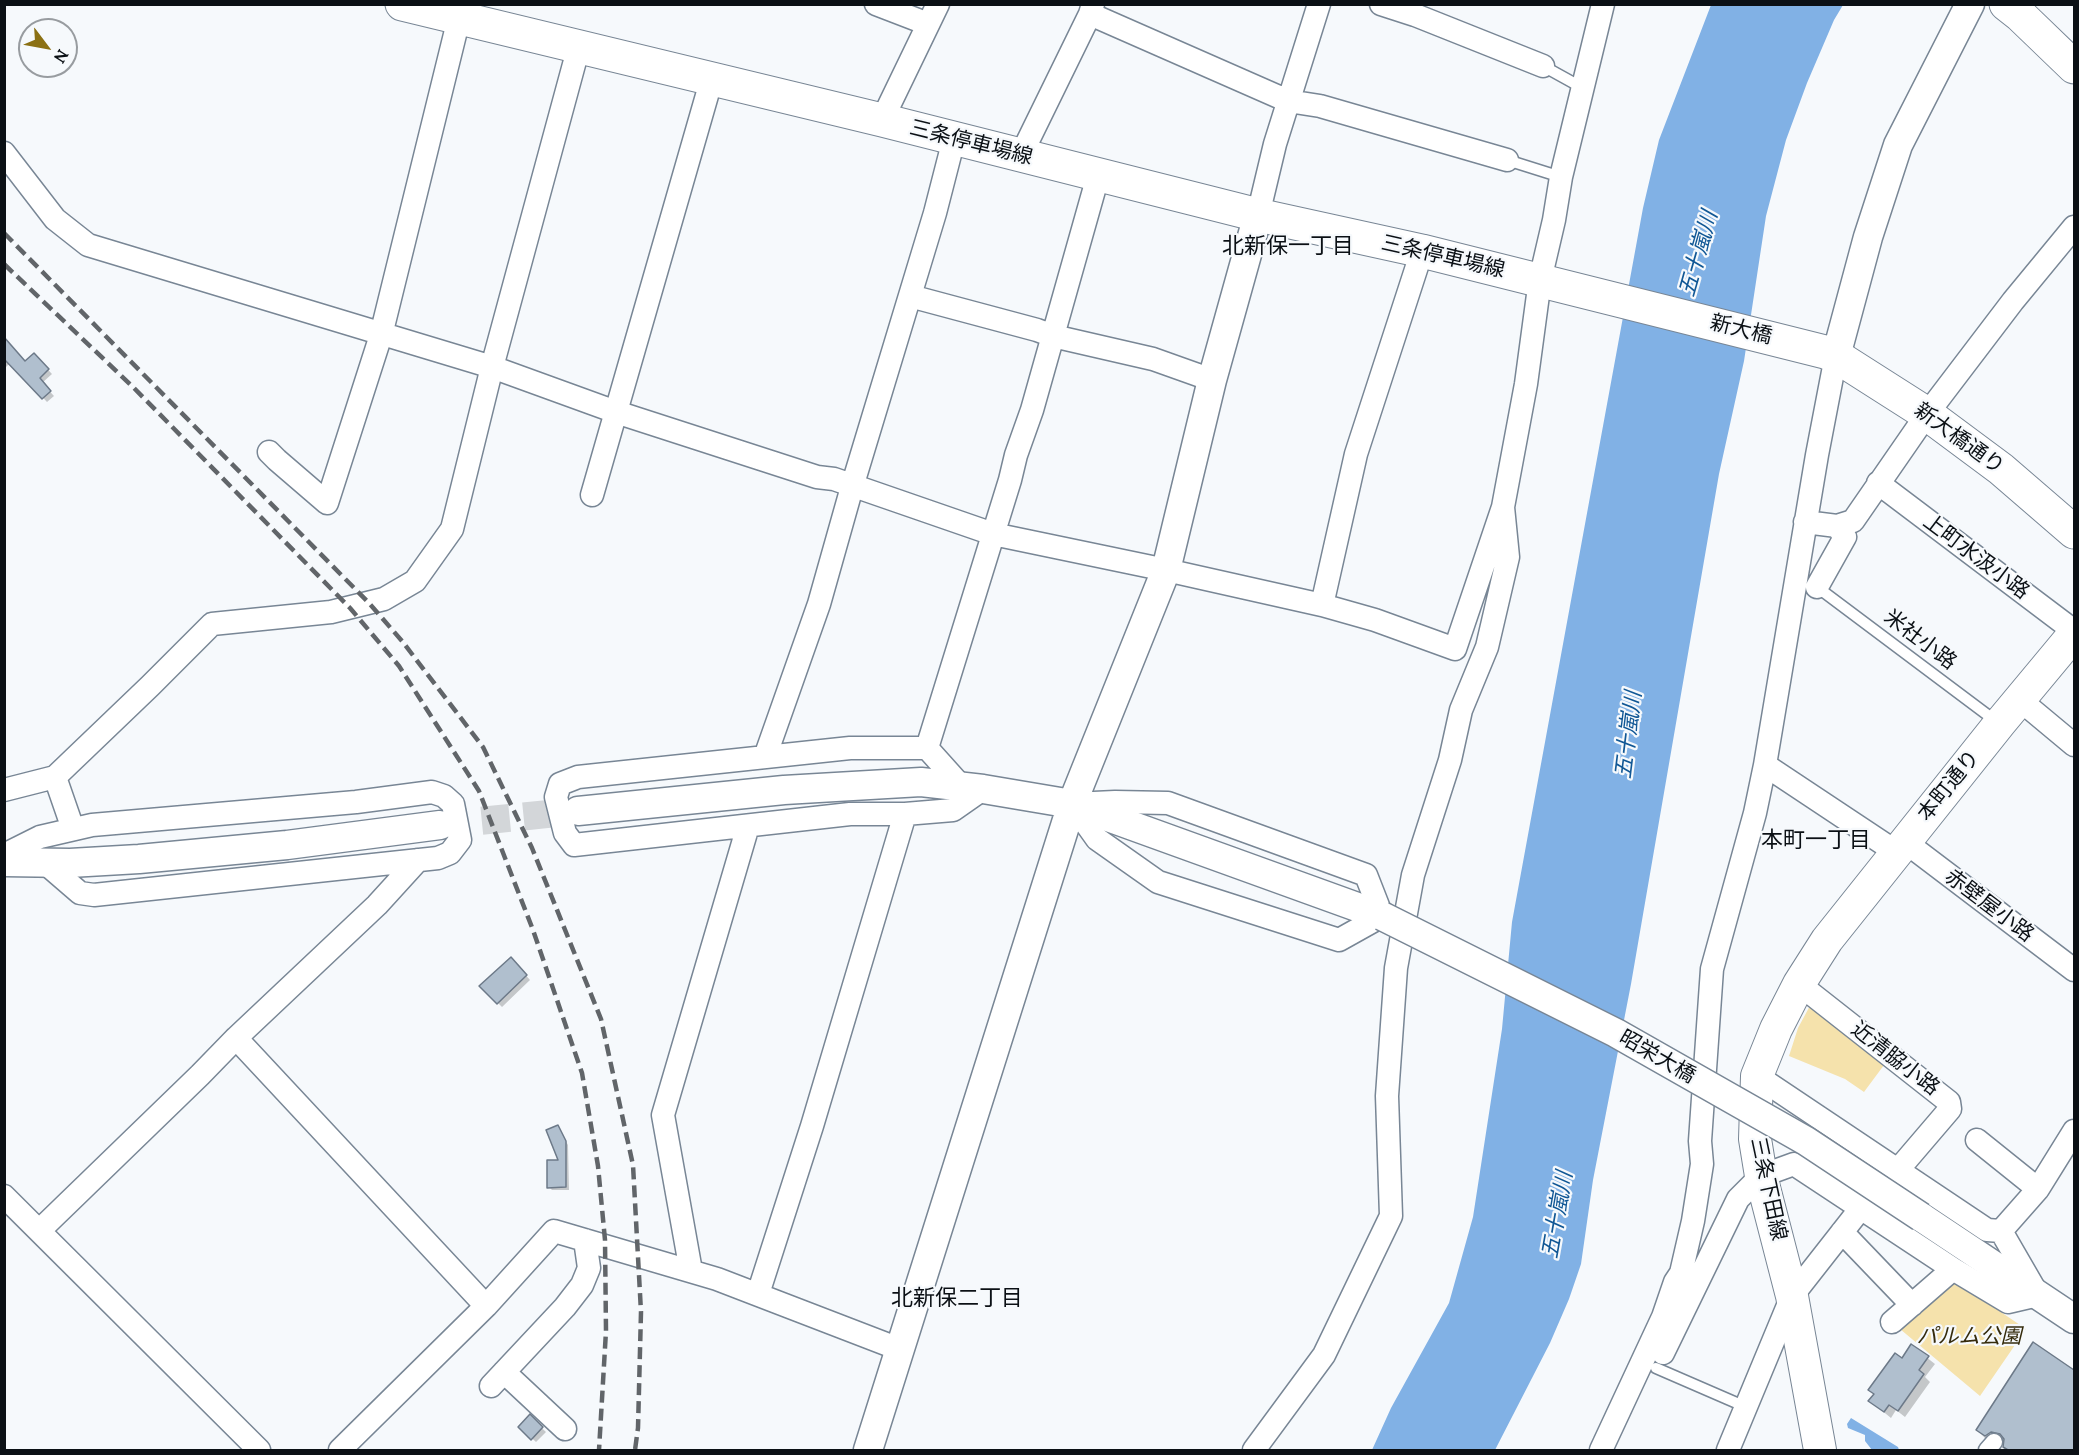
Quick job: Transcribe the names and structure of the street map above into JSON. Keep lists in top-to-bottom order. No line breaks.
{"streets":{"main road":["三条停車場線","新大橋","新大橋通り","本町通り","三条下田線"],"street":["上町水汲小路","赤壁屋小路","昭栄大橋","近清脇小路"],"lane":["米社小路"]},"crossings":[["三条停車場線","新大橋"],["新大橋","新大橋通り"],["上町水汲小路","本町通り"],["米社小路","本町通り"],["本町通り","赤壁屋小路"],["本町通り","三条下田線"],["近清脇小路","三条下田線"]],"districts":["北新保一丁目","本町一丁目","北新保二丁目"],"water":["五十嵐川"],"parks":["パルム公園"],"north":"bottom right"}
